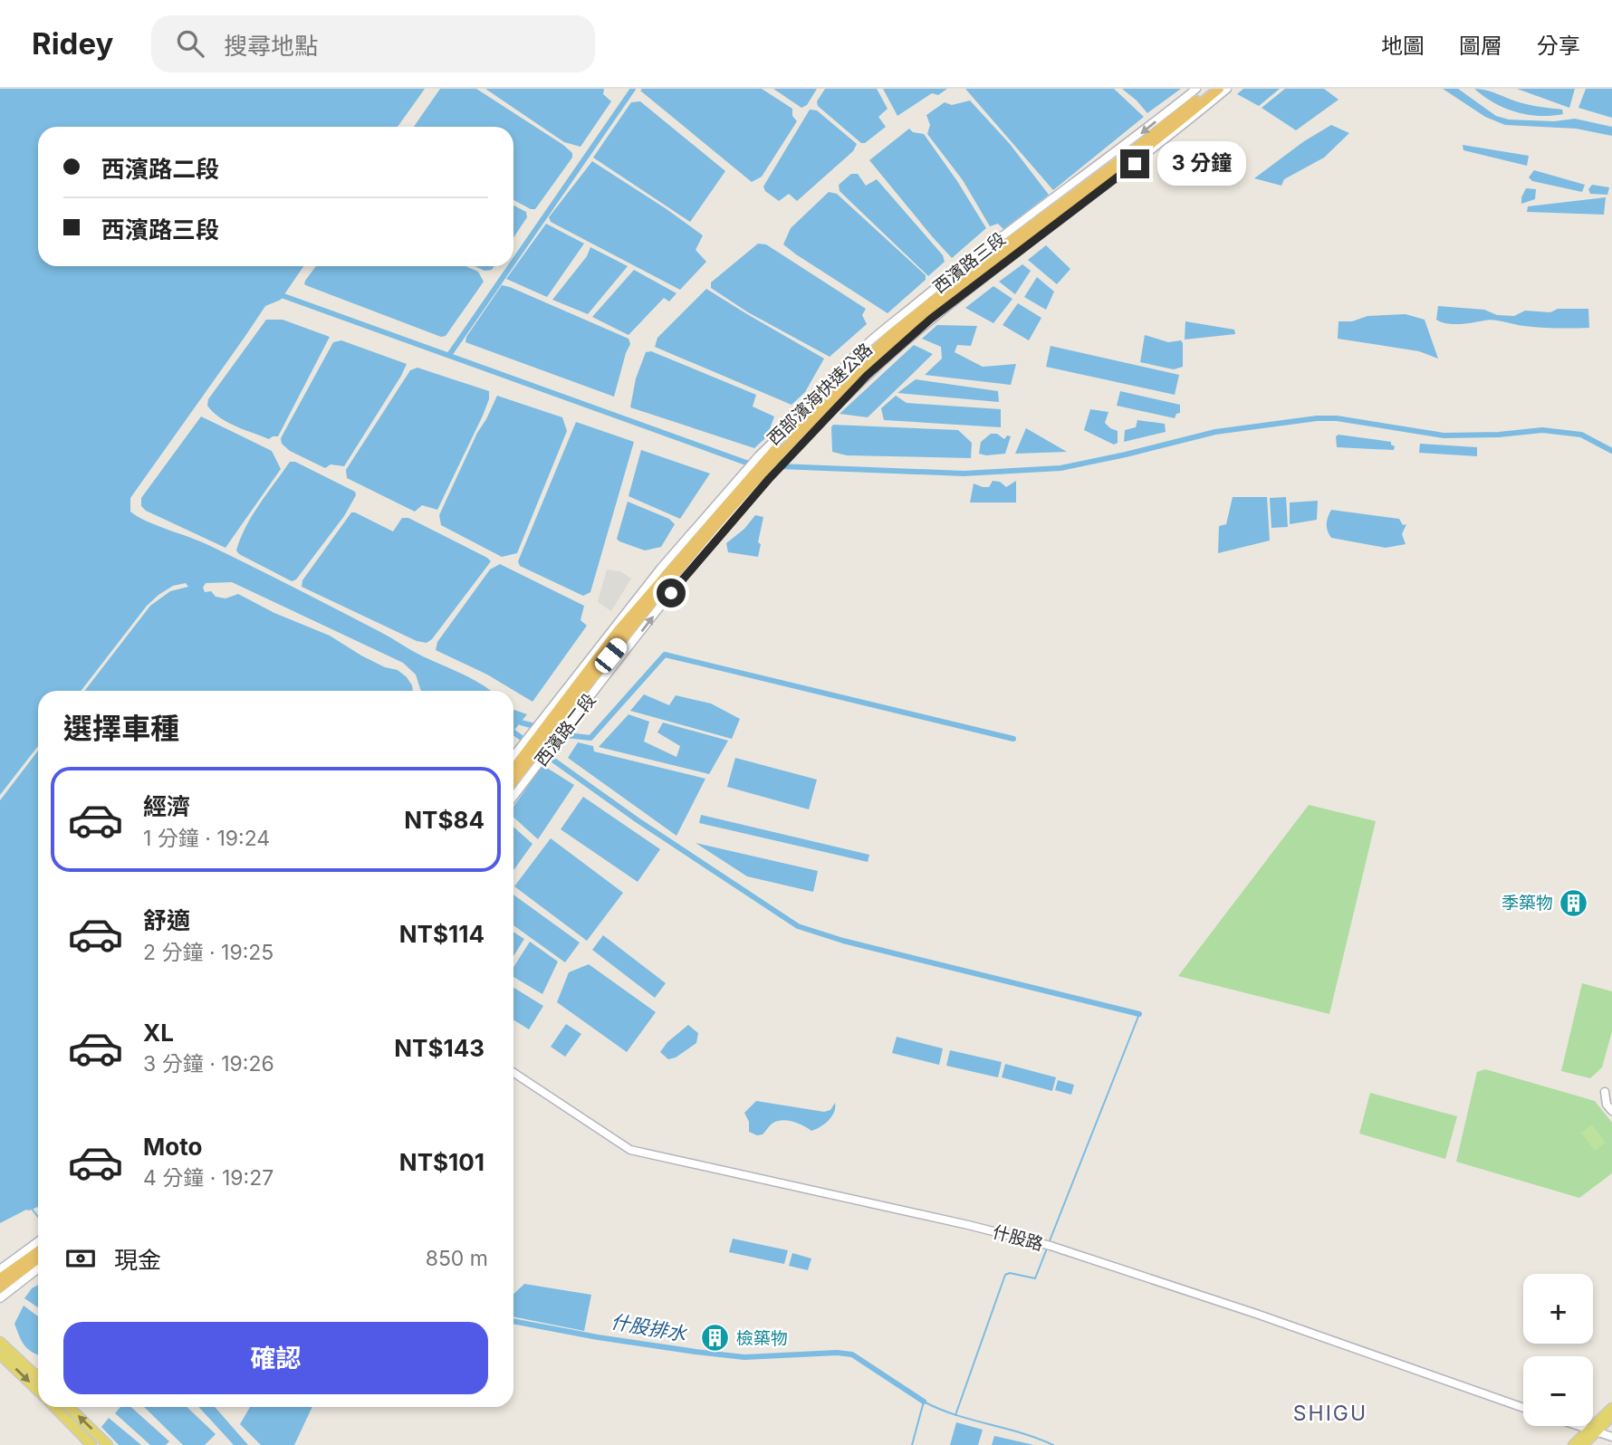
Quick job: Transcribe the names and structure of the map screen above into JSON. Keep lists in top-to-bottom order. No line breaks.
{"streets":{"highway":["西部濱海快速公路"],"street":["西濱路三段","西濱路二段","什股路"]},"crossings":[["西濱路三段","西部濱海快速公路"],["西部濱海快速公路","西濱路二段"]],"districts":["SHIGU"],"water":["什股排水"],"places":{"building":["季築物","檢築物"]},"page":{"header":"Ridey","search":"搜尋地點","nav":["地圖","圖層","分享"],"banner":["西濱路二段","西濱路三段"],"bubble":"3 分鐘","heading":"選擇車種","list":[{"name":"經濟","note":"1 分鐘 · 19:24","value":"NT$84"},{"name":"舒適","note":"2 分鐘 · 19:25","value":"NT$114"},{"name":"XL","note":"3 分鐘 · 19:26","value":"NT$143"},{"name":"Moto","note":"4 分鐘 · 19:27","value":"NT$101"}],"pay":["現金","850 m"],"map_buttons":["+","−"],"buttons":"確認"}}
